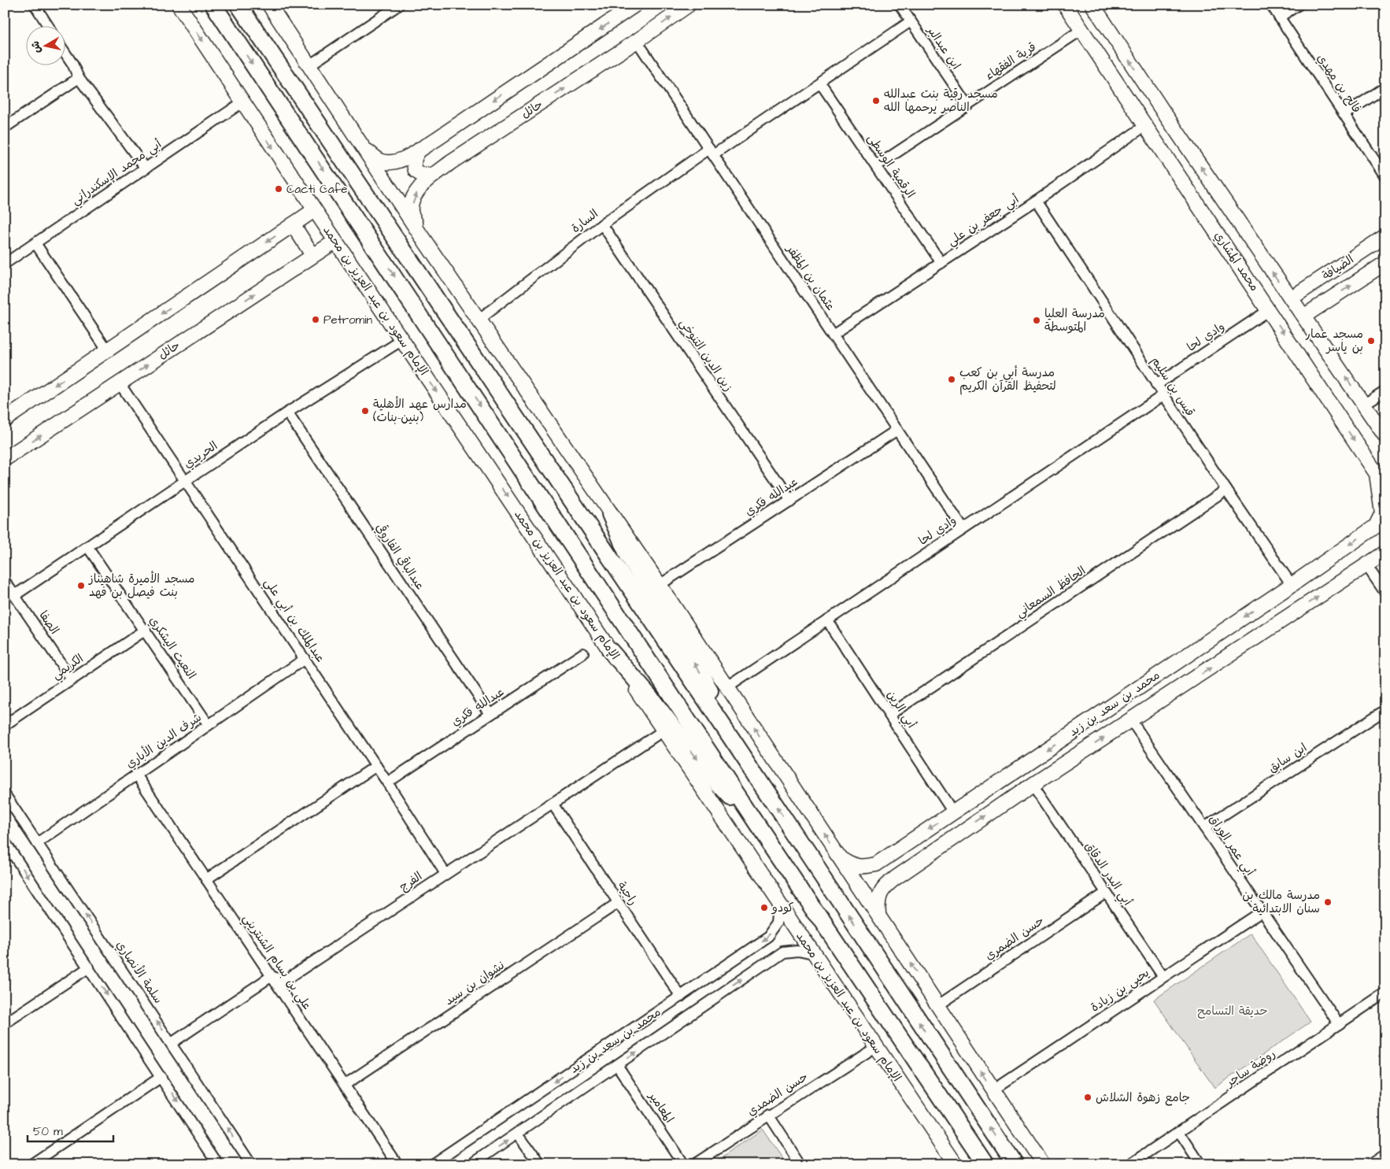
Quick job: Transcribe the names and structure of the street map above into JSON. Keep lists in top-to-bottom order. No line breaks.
{"streets":{"street":["ابن عبدالبر","قرية الفقهاء","فالح بن مهدي","حائل","الرقمية الوسطى","أبي محمد الإسكندراني","أبي جعفر بن علي","السارة","محمد المشاري","الضيافة","عثمان بن المظفر","الإمام سعود بن عبد العزيز بن محمد","وادي لحا","زين الدين التنوخي","قيس بن سليم","الحريدي","عبدالله فكري","عبدالباقي الفاروقي","الحافظ السمعاني","عبدالملك بن أبي علي","الصفا","النعيت اليشكري","الكريمي","محمد بن سعد بن زيد","أبي الرين","شرف الدين الأباري","ابن سابق","أبي عمر الوراق","أبي البدر الدقاق","الفرج","راجية","حسن الضمري","علي بن بسام الشنتريني","سلمة الأنصاري","نشوان بن سيد","يحيى بن زيادة","روضة ساجر","حسن الضمدي","المعامير"]},"crossings":[["ابن عبدالبر","قرية الفقهاء"],["ابن عبدالبر","السارة"],["قرية الفقهاء","الرقمية الوسطى"],["قرية الفقهاء","محمد المشاري"],["حائل","عثمان بن المظفر"],["حائل","الإمام سعود بن عبد العزيز بن محمد"],["حائل","عبدالملك بن أبي علي"],["الرقمية الوسطى","أبي جعفر بن علي"],["الرقمية الوسطى","السارة"],["أبي محمد الإسكندراني","الإمام سعود بن عبد العزيز بن محمد"],["أبي جعفر بن علي","محمد المشاري"],["أبي جعفر بن علي","عثمان بن المظفر"],["أبي جعفر بن علي","قيس بن سليم"],["السارة","عثمان بن المظفر"],["السارة","زين الدين التنوخي"],["محمد المشاري","الضيافة"],["محمد المشاري","وادي لحا"],["محمد المشاري","محمد بن سعد بن زيد"],["عثمان بن المظفر","وادي لحا"],["عثمان بن المظفر","عبدالله فكري"],["الإمام سعود بن عبد العزيز بن محمد","الحريدي"],["الإمام سعود بن عبد العزيز بن محمد","محمد بن سعد بن زيد"],["الإمام سعود بن عبد العزيز بن محمد","الفرج"],["الإمام سعود بن عبد العزيز بن محمد","حسن الضمدي"],["وادي لحا","قيس بن سليم"],["وادي لحا","أبي الرين"],["زين الدين التنوخي","عبدالله فكري"],["قيس بن سليم","الحافظ السمعاني"],["قيس بن سليم","محمد بن سعد بن زيد"],["الحريدي","عبدالباقي الفاروقي"],["الحريدي","عبدالملك بن أبي علي"],["الحريدي","الصفا"],["الحريدي","النعيت اليشكري"],["عبدالله فكري","عبدالباقي الفاروقي"],["عبدالله فكري","عبدالملك بن أبي علي"],["الحافظ السمعاني","أبي الرين"],["عبدالملك بن أبي علي","شرف الدين الأباري"],["عبدالملك بن أبي علي","الفرج"],["الصفا","الكريمي"],["النعيت اليشكري","الكريمي"],["النعيت اليشكري","شرف الدين الأباري"],["محمد بن سعد بن زيد","أبي الرين"],["محمد بن سعد بن زيد","أبي عمر الوراق"],["محمد بن سعد بن زيد","أبي البدر الدقاق"],["محمد بن سعد بن زيد","راجية"],["محمد بن سعد بن زيد","المعامير"],["شرف الدين الأباري","علي بن بسام الشنتريني"],["شرف الدين الأباري","سلمة الأنصاري"],["ابن سابق","أبي عمر الوراق"],["أبي عمر الوراق","يحيى بن زيادة"],["أبي عمر الوراق","روضة ساجر"],["أبي البدر الدقاق","حسن الضمري"],["أبي البدر الدقاق","يحيى بن زيادة"],["الفرج","راجية"],["الفرج","علي بن بسام الشنتريني"],["راجية","نشوان بن سيد"],["علي بن بسام الشنتريني","نشوان بن سيد"]],"parks":["حديقة التسامح"],"places":["مسجد رقية بنت عبدالله الناصر يرحمها الله","Cacti Cafe","Petromin","مدرسة العليا المتوسطة","مسجد عمار بن ياسر","مدرسة أبي بن كعب لتحفيظ القرآن الكريم","مدارس عهد الأهلية (بنين-بنات)","مسجد الأميرة شاهيناز بنت فيصل بن فهد","مدرسة مالك بن سنان الابتدائية","كودو","جامع زهوة الشلاش"],"scale_bar":"50 m","north":"left"}
